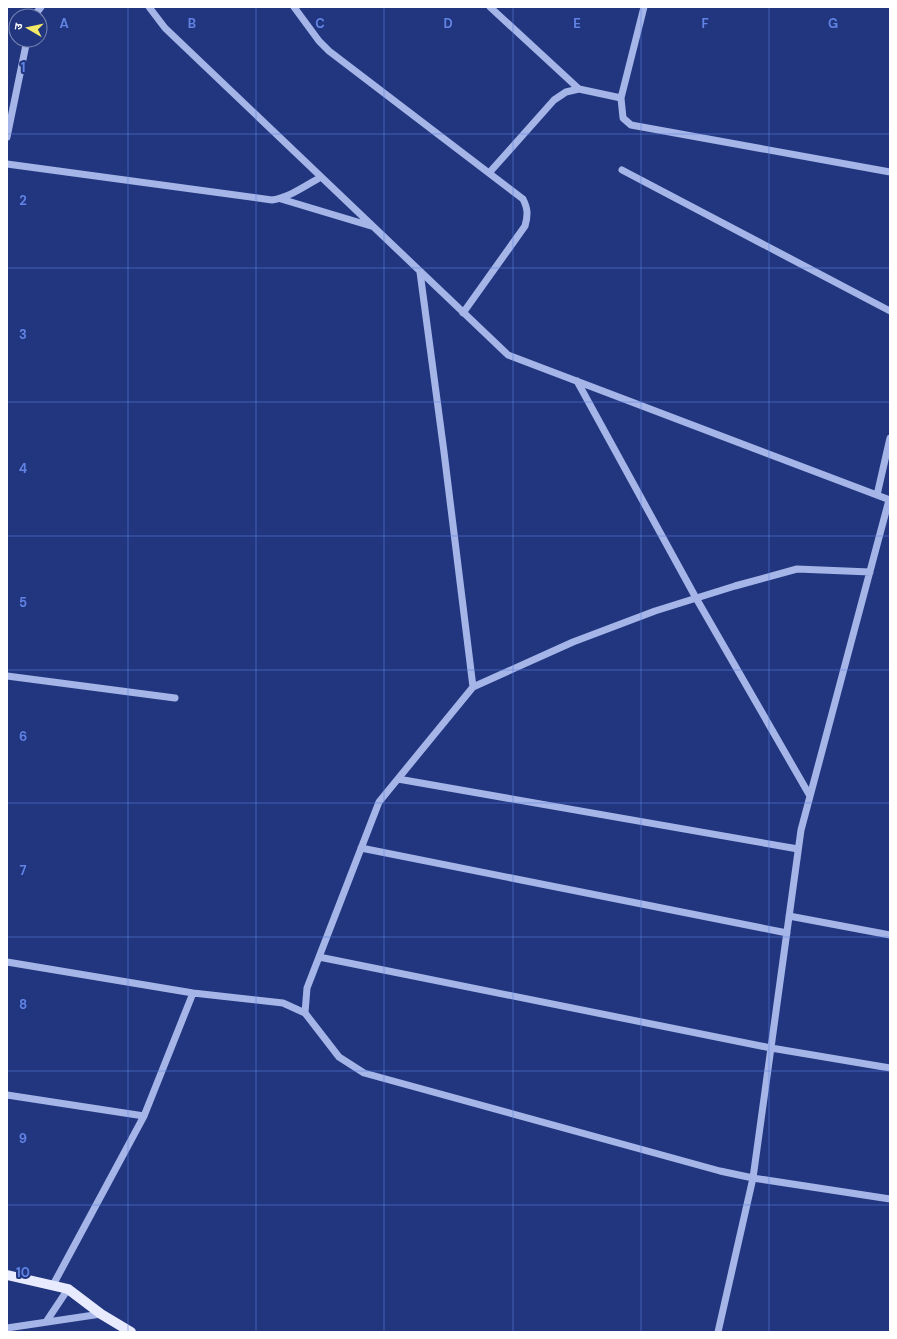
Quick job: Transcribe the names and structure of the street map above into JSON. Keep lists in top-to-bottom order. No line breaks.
{"north":"left","grid":{"columns":["A","B","C","D","E","F","G"],"rows":["1","2","3","4","5","6","7","8","9","10"]}}
